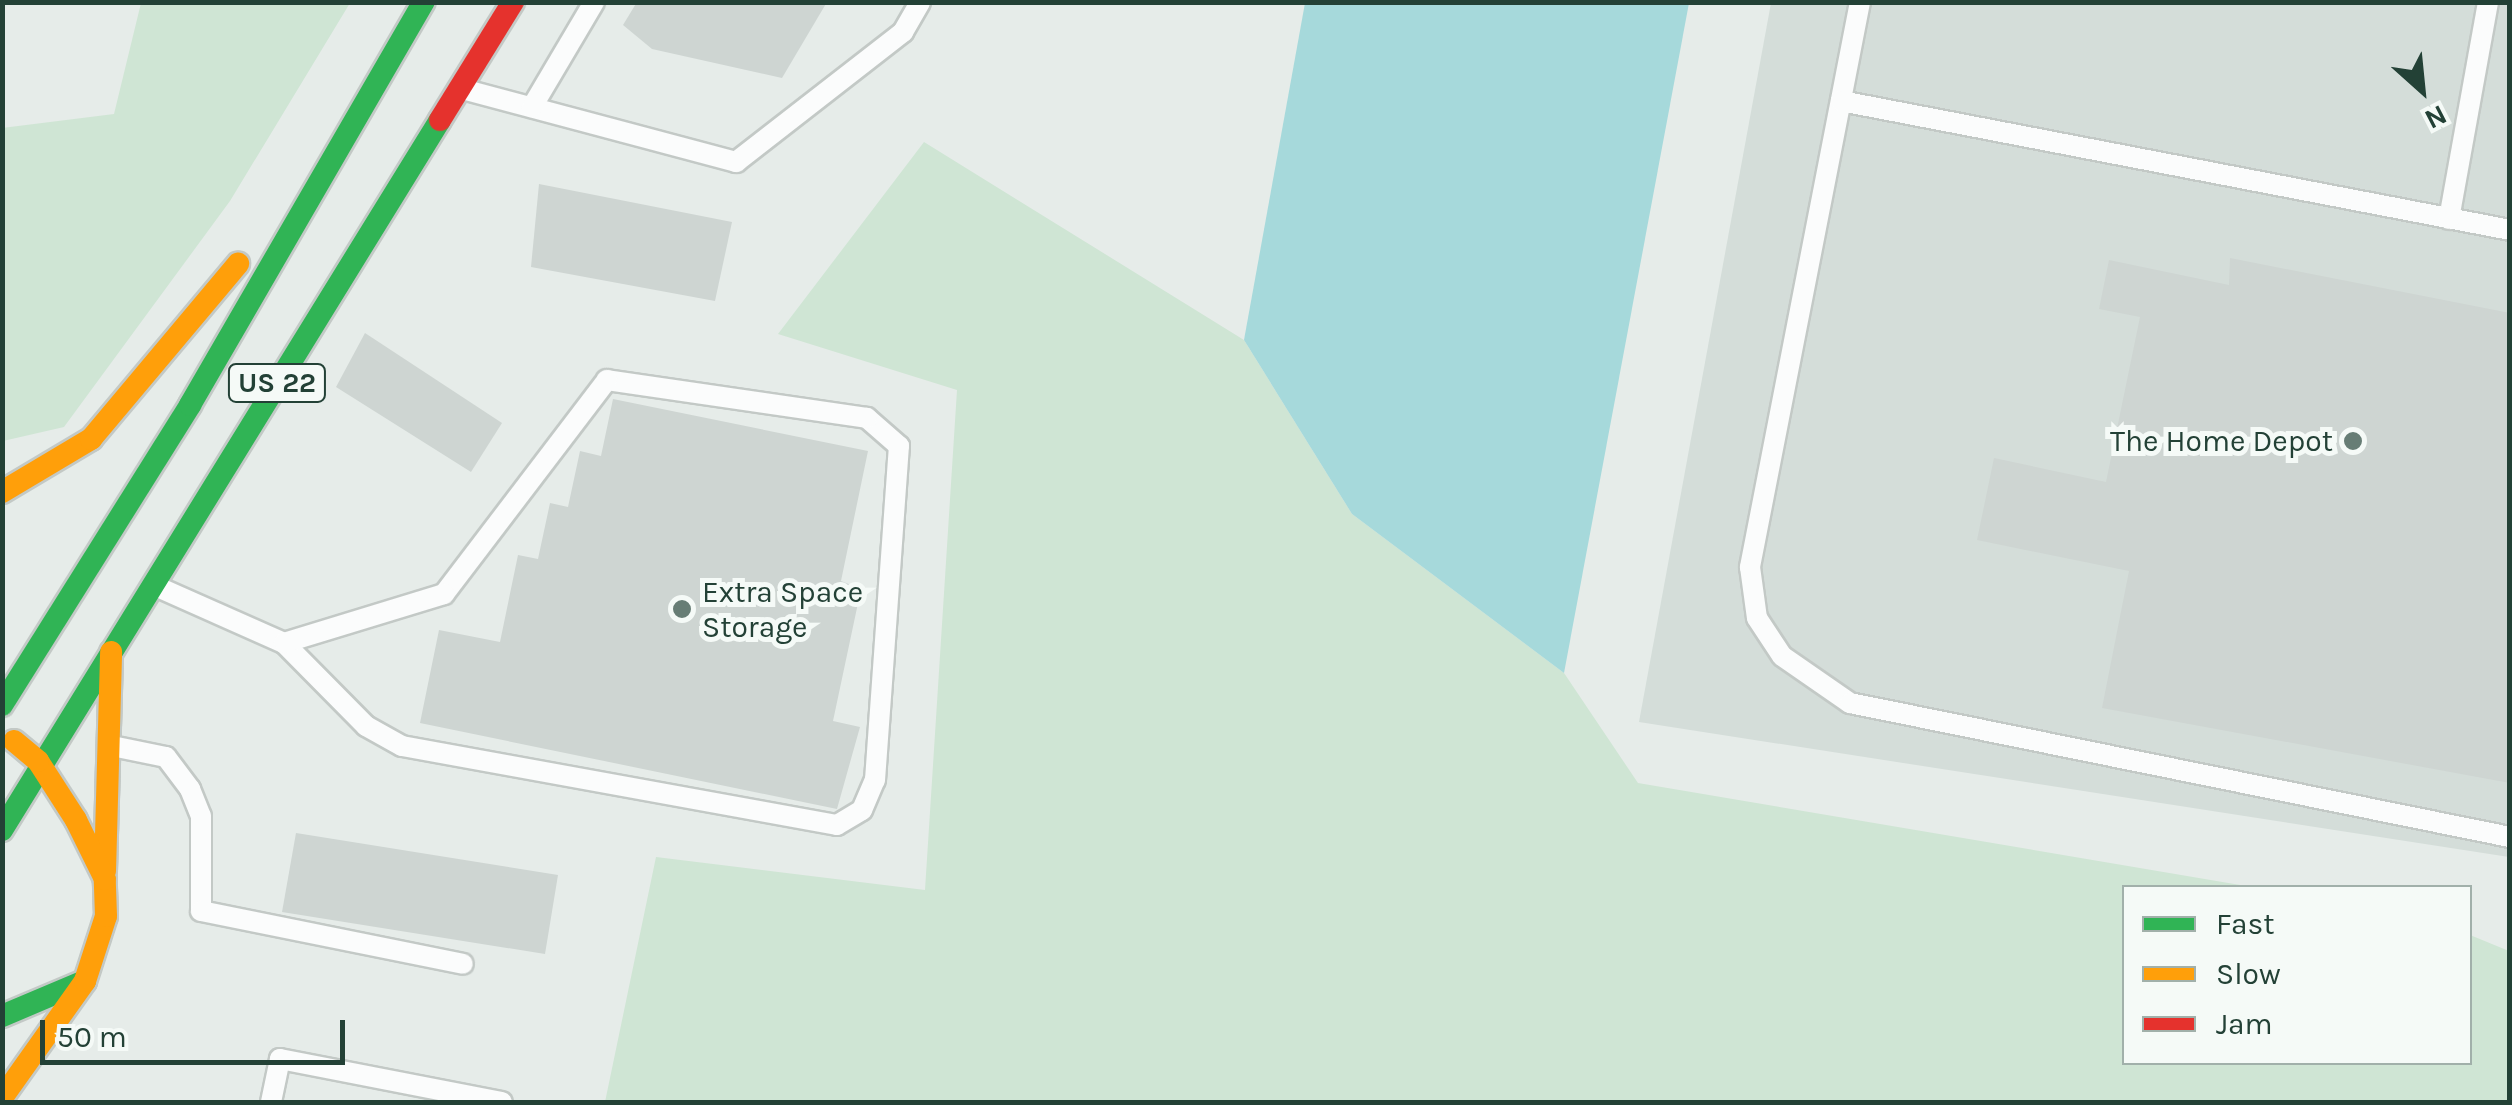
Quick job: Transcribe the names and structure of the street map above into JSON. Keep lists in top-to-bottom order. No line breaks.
{"streets":{"highway":["US 22"]},"places":["The Home Depot","Extra Space Storage"],"legend":["Fast","Slow","Jam"],"scale_bar":"50 m","north":"bottom right"}
